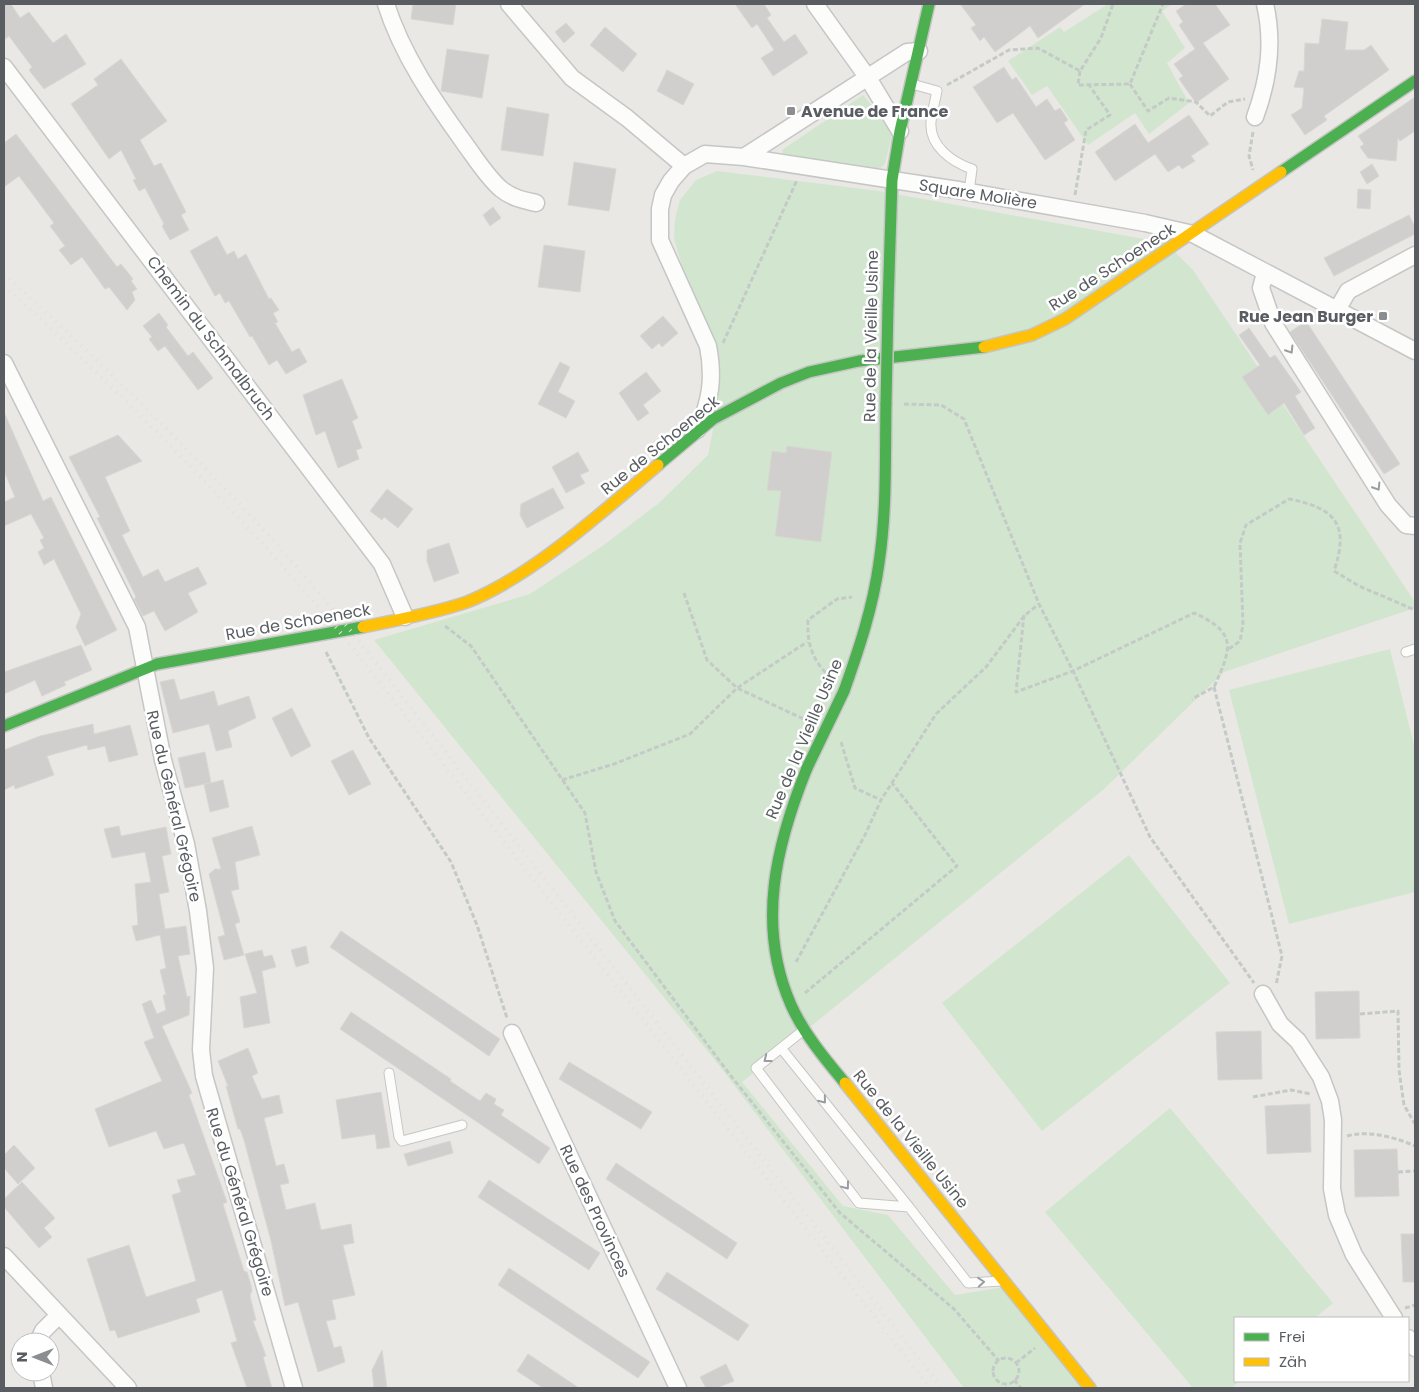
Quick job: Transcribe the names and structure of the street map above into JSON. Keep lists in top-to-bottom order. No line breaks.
{"streets":{"main road":["Rue de Schoeneck","Rue de la Vieille Usine"],"street":["Square Molière","Chemin du Schmalbruch","Rue du Général Grégoire","Rue des Provinces"]},"crossings":[["Square Molière","Rue de Schoeneck"],["Square Molière","Rue de la Vieille Usine"],["Rue de Schoeneck","Chemin du Schmalbruch"],["Rue de Schoeneck","Rue du Général Grégoire"]],"places":{"transit":["Avenue de France","Rue Jean Burger"]},"legend":["Frei","Zäh"],"north":"left"}
